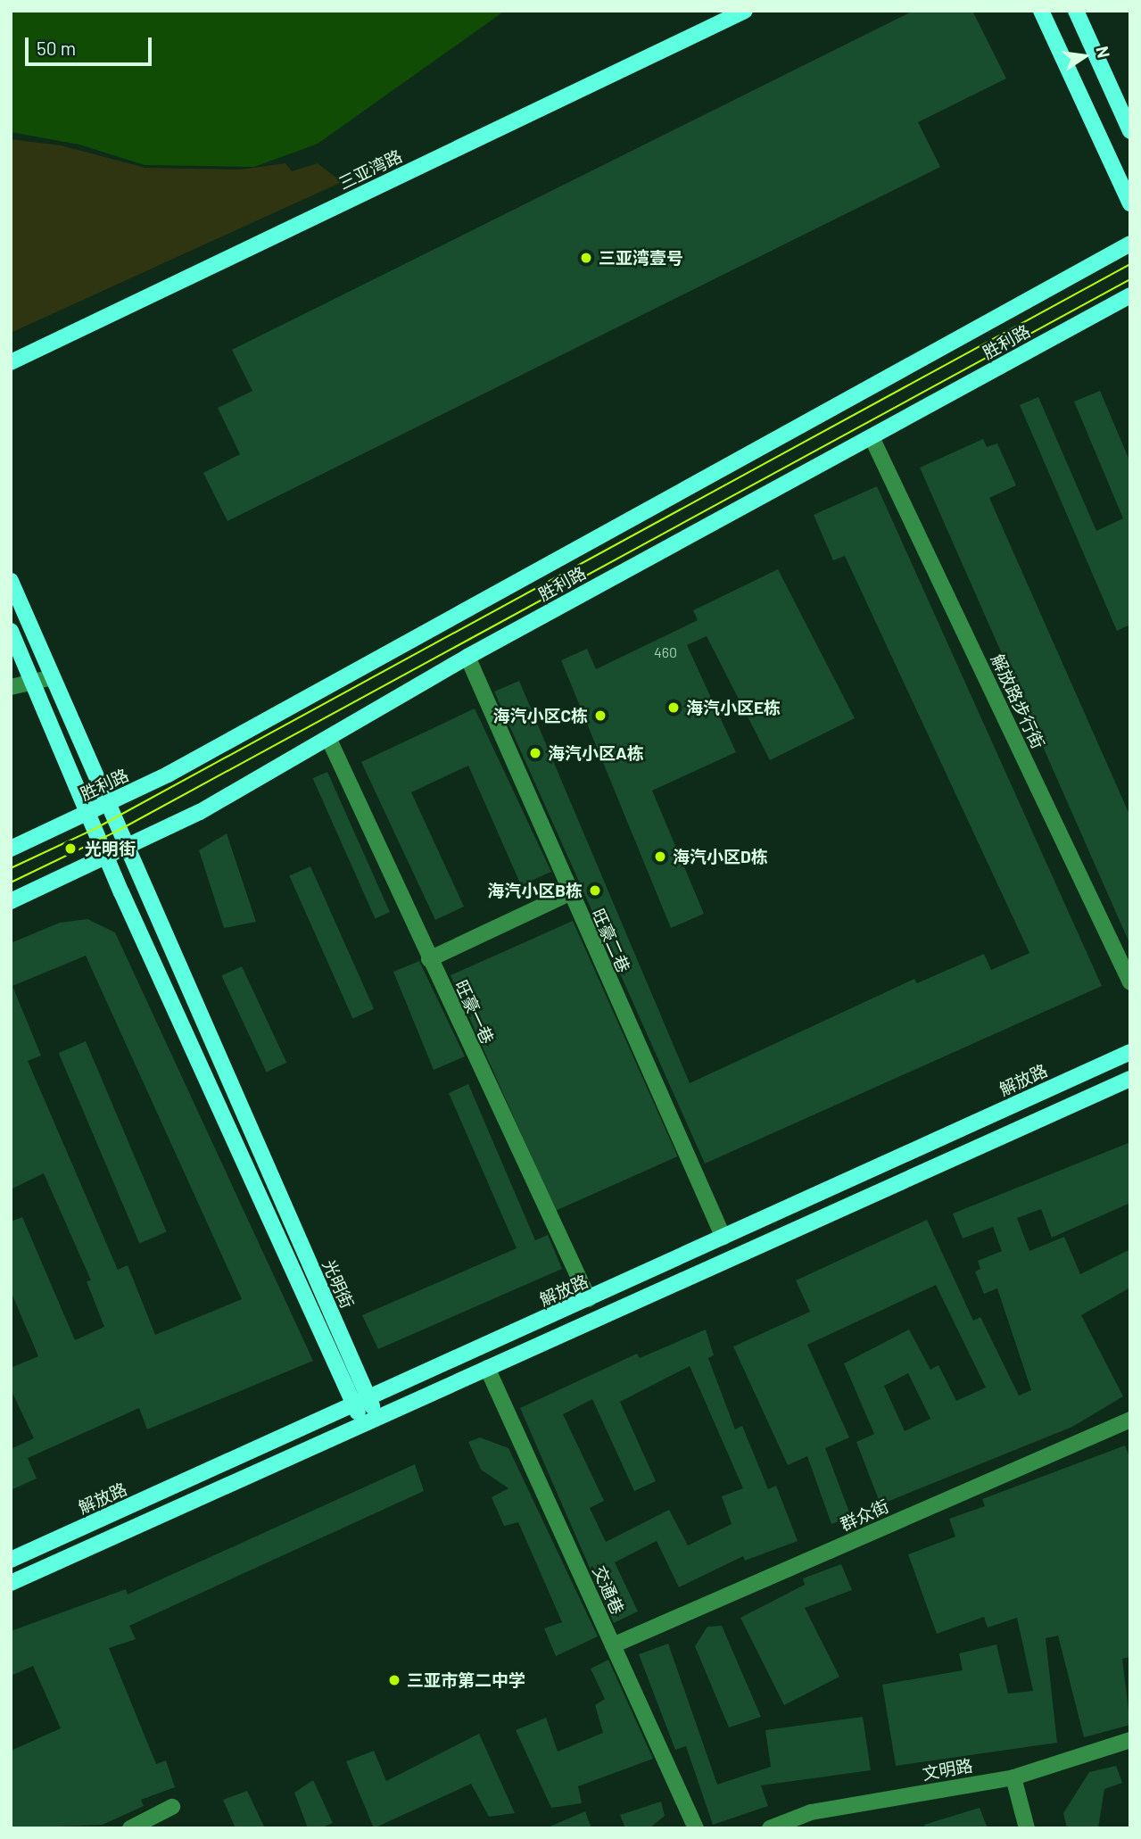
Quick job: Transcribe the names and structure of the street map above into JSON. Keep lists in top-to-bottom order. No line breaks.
{"streets":{"main road":["三亚湾路","胜利路","解放路","光明街"],"street":["解放路步行街","旺豪二巷","旺豪一巷","群众街","交通巷","文明路"]},"crossings":[["胜利路","解放路步行街"],["胜利路","旺豪二巷"],["胜利路","旺豪一巷"],["胜利路","光明街"],["旺豪二巷","解放路"],["旺豪一巷","解放路"],["解放路","光明街"],["群众街","交通巷"]],"places":["三亚湾壹号","海汽小区E栋","海汽小区C栋","海汽小区A栋","光明街","海汽小区D栋","海汽小区B栋","三亚市第二中学"],"house_numbers":["460"],"scale_bar":"50 m","north":"right"}
